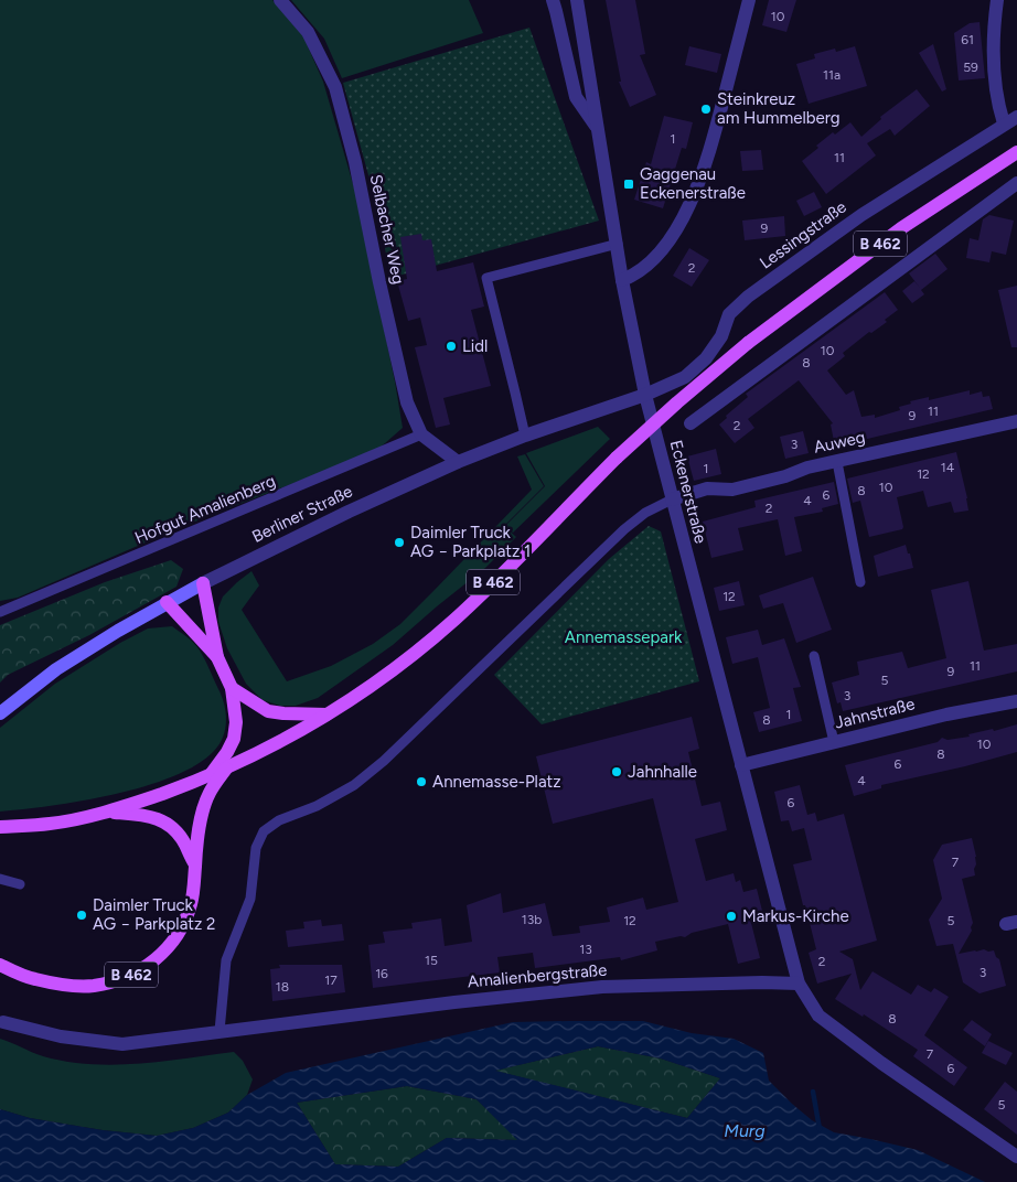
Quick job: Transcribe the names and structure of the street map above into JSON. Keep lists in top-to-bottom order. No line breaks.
{"streets":{"main road":["B 462","Berliner Straße"],"street":["Selbacher Weg","Lessingstraße","Auweg","Eckenerstraße","Jahnstraße","Amalienbergstraße"],"lane":["Hofgut Amalienberg"]},"crossings":[["Selbacher Weg","Hofgut Amalienberg"],["Lessingstraße","Eckenerstraße"],["Lessingstraße","Berliner Straße"],["Auweg","Eckenerstraße"],["Eckenerstraße","Berliner Straße"],["Eckenerstraße","Jahnstraße"],["Eckenerstraße","Amalienbergstraße"]],"water":["Murg"],"parks":["Annemassepark"],"places":{"other":["Steinkreuz am Hummelberg","Lidl","Daimler Truck AG − Parkplatz 1","Jahnhalle","Annemasse-Platz","Daimler Truck AG − Parkplatz 2","Markus-Kirche"],"transit":["Gaggenau Eckenerstraße"]},"house_numbers":["10","61","59","11a","1","11","9","2","10","8","11","9","2","3","14","1","12","10","8","6","4","2","12","11","9","5","3","1","8","10","8","6","4","6","7","13b","12","5","13","15","2","3","16","17","18","8","7","6","5"]}
